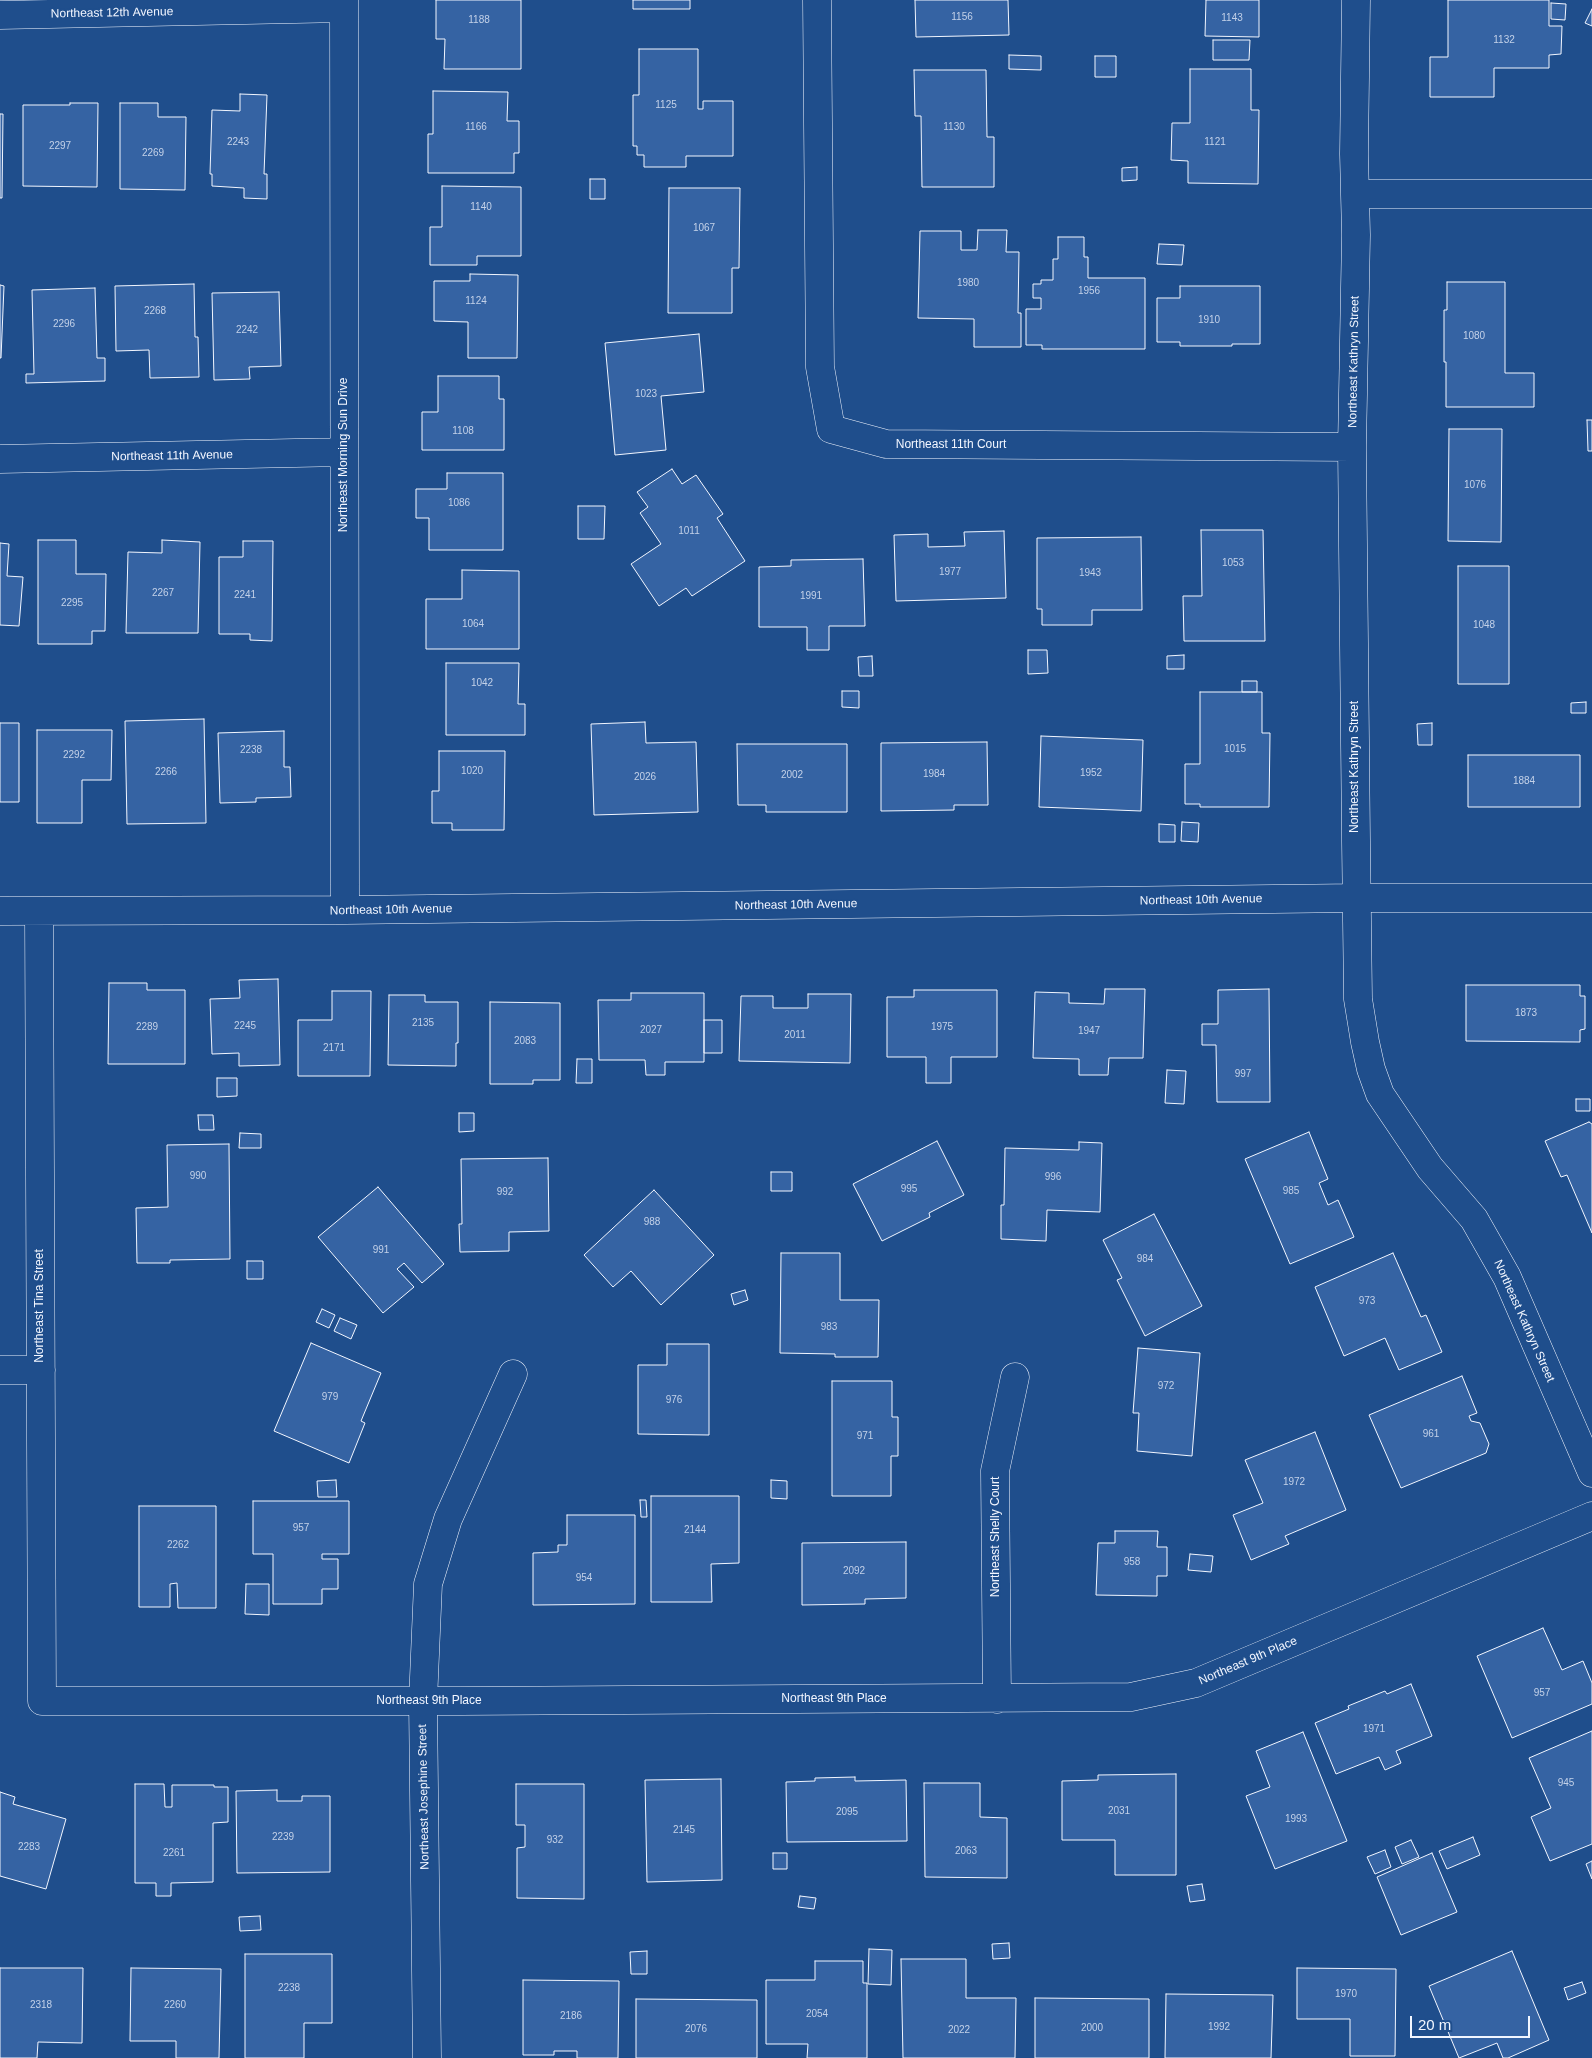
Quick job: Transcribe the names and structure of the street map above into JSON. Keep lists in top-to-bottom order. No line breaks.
{"streets":{"street":["Northeast 12th Avenue","Northeast Kathryn Street","Northeast 11th Court","Northeast Morning Sun Drive","Northeast 11th Avenue","Northeast 10th Avenue","Northeast Tina Street","Northeast Shelly Court","Northeast 9th Place","Northeast Josephine Street"]},"crossings":[["Northeast 12th Avenue","Northeast Morning Sun Drive"],["Northeast Kathryn Street","Northeast 11th Court"],["Northeast Kathryn Street","Northeast 10th Avenue"],["Northeast Morning Sun Drive","Northeast 11th Avenue"],["Northeast Morning Sun Drive","Northeast 10th Avenue"],["Northeast 10th Avenue","Northeast Tina Street"],["Northeast Tina Street","Northeast 9th Place"],["Northeast Shelly Court","Northeast 9th Place"],["Northeast 9th Place","Northeast Josephine Street"]],"house_numbers":["1156","1143","1188","1132","1125","1166","1130","2243","1121","2297","2269","1140","1067","1980","1956","1124","2268","1910","2296","2242","1080","1023","1108","1076","1086","1011","1053","1977","1943","2267","2241","1991","2295","1064","1048","1042","1015","2238","2292","1020","2266","1952","1984","2002","2026","1884","1873","2135","2245","2289","1975","2027","1947","2011","2083","2171","997","990","996","995","985","992","988","991","984","973","983","972","979","976","961","971","1972","957","2144","2262","958","2092","954","957","1971","945","2031","2095","1993","2145","2239","932","2283","2063","2261","2238","1970","2318","2260","2054","2186","1992","2000","2076","2022"],"scale_bar":"20 m"}
